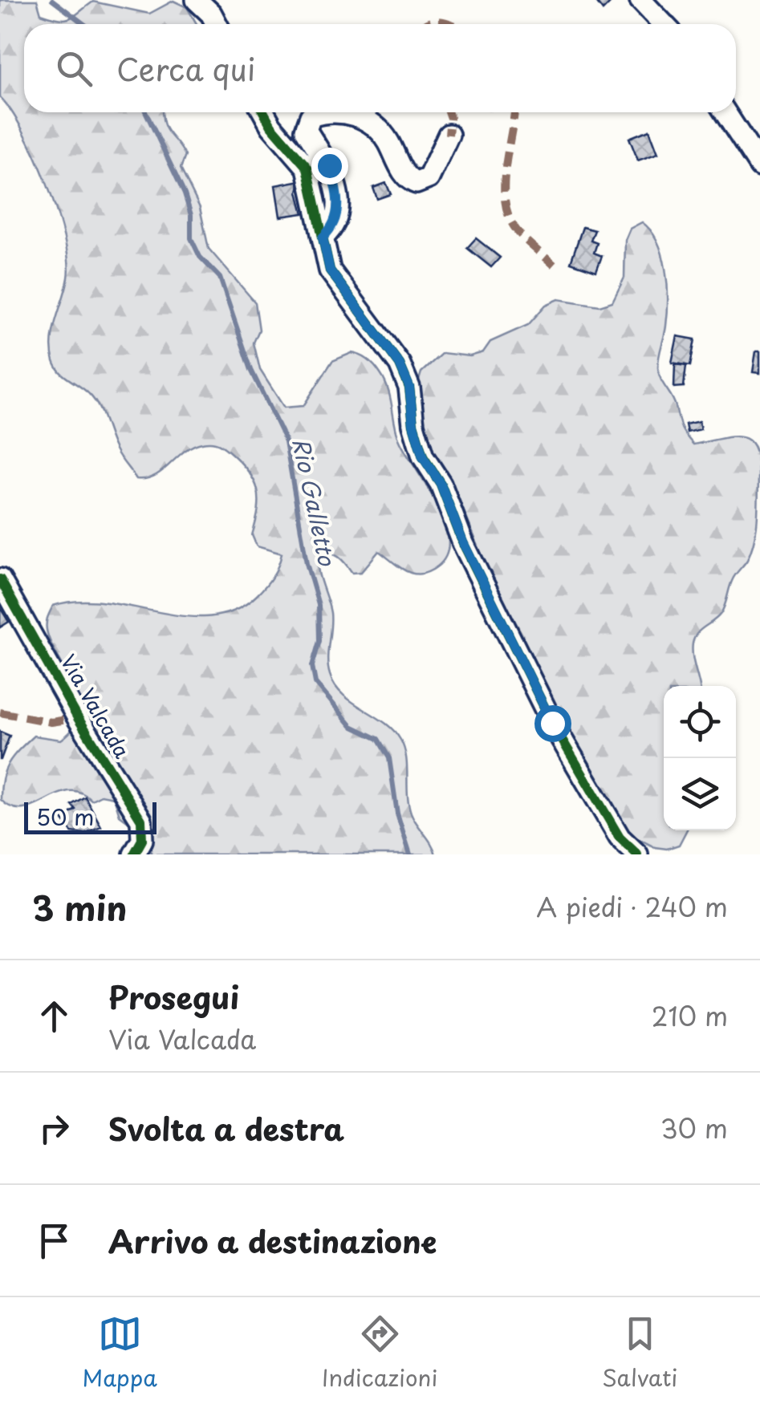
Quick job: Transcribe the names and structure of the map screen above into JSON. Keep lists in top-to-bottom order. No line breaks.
{"streets":{"street":["Via Valcada"]},"water":["Rio Galletto"],"scale_bar":"50 m","page":{"search":"Cerca qui","scale":"50 m","heading":["3 min","A piedi · 240 m"],"list":[["Prosegui","Via Valcada","210 m"],["Svolta a destra","30 m"],"Arrivo a destinazione"],"nav":["Mappa","Indicazioni","Salvati"]}}
